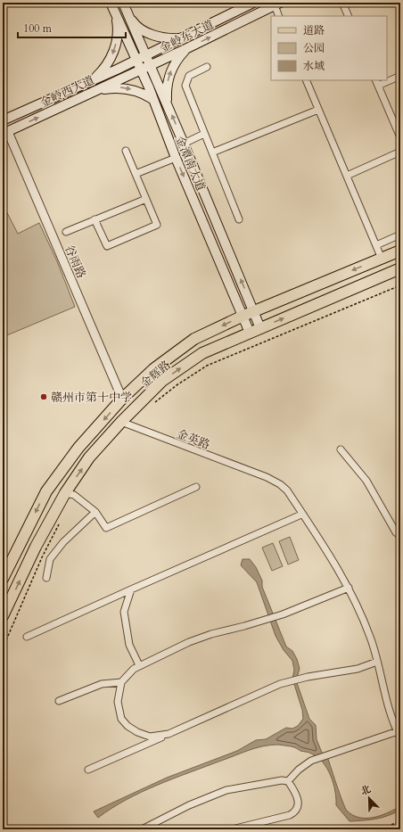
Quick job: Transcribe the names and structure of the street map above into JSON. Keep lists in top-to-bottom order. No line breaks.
{"streets":{"main road":["金岭东大道","金岭西大道","金潭南大道","金辉路"],"street":["谷雨路","金英路"]},"crossings":[["金岭东大道","金岭西大道"],["金岭东大道","金潭南大道"],["金岭西大道","金潭南大道"],["金岭西大道","谷雨路"],["金潭南大道","金辉路"],["谷雨路","金辉路"],["金辉路","金英路"]],"places":["赣州市第十中学"],"legend":["道路","公园","水域"],"scale_bar":"100 m","north":"top left"}
